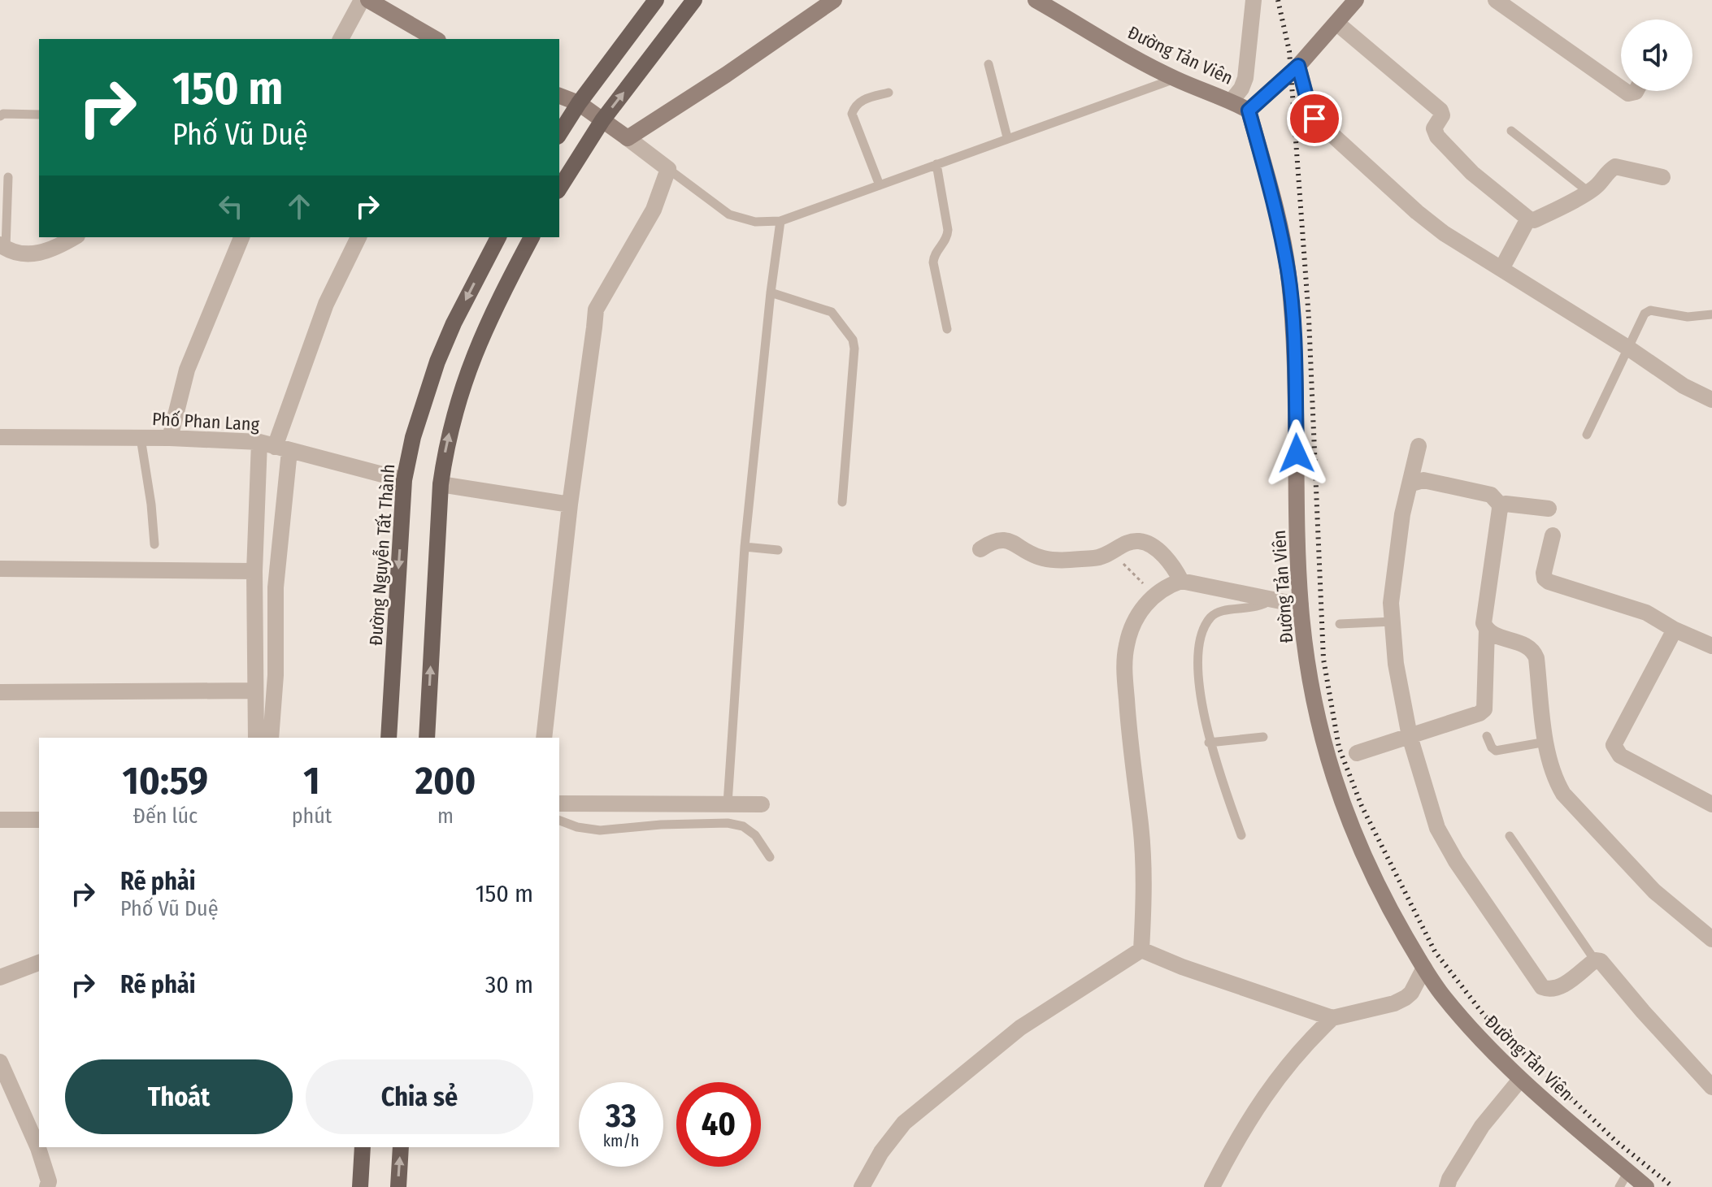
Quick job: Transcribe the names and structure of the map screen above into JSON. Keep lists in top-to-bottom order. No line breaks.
{"streets":{"main road":["Đường Nguyễn Tất Thành"],"street":["Đường Tản Viên","Phố Phan Lang"]},"crossings":[["Phố Phan Lang","Đường Nguyễn Tất Thành"]],"page":{"turn":["150 m","Phố Vũ Duệ"],"eta":["10:59","Đến lúc","1","phút","200","m"],"list":[{"name":"Rẽ phải","note":"Phố Vũ Duệ","value":"150 m"},{"name":"Rẽ phải","value":"30 m"}],"buttons":["Thoát","Chia sẻ"],"speed":"33 km/h","limit":"40"}}
